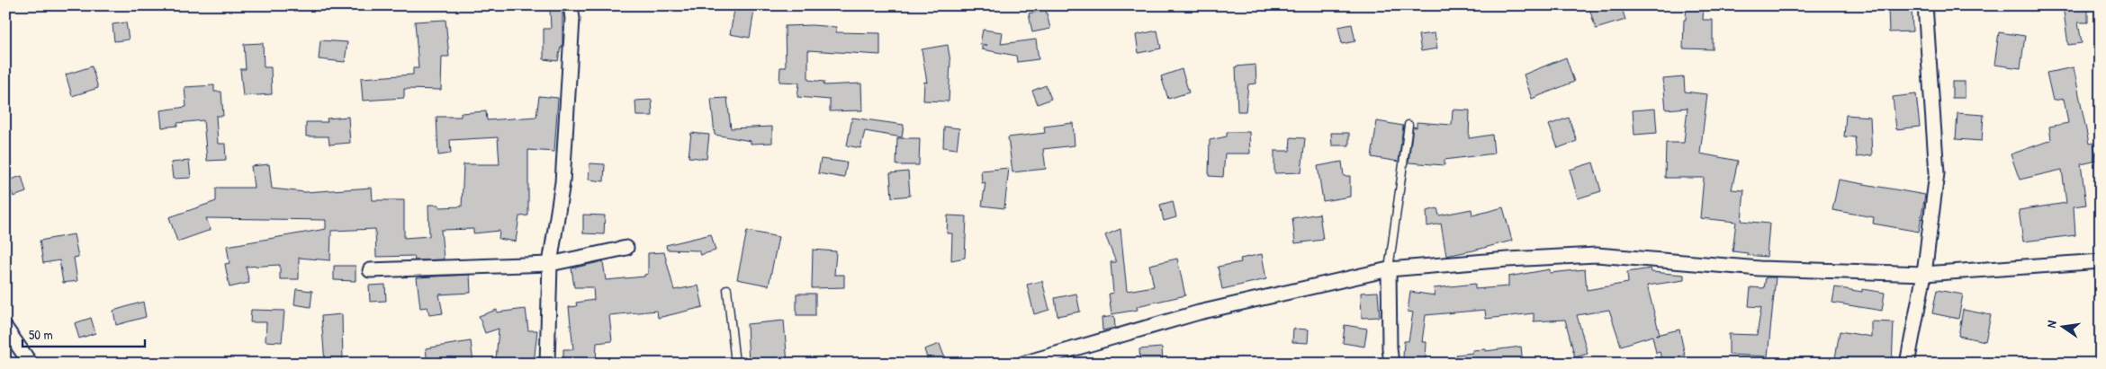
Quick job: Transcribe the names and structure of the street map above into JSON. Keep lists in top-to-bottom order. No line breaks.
{"scale_bar":"50 m","north":"left"}
